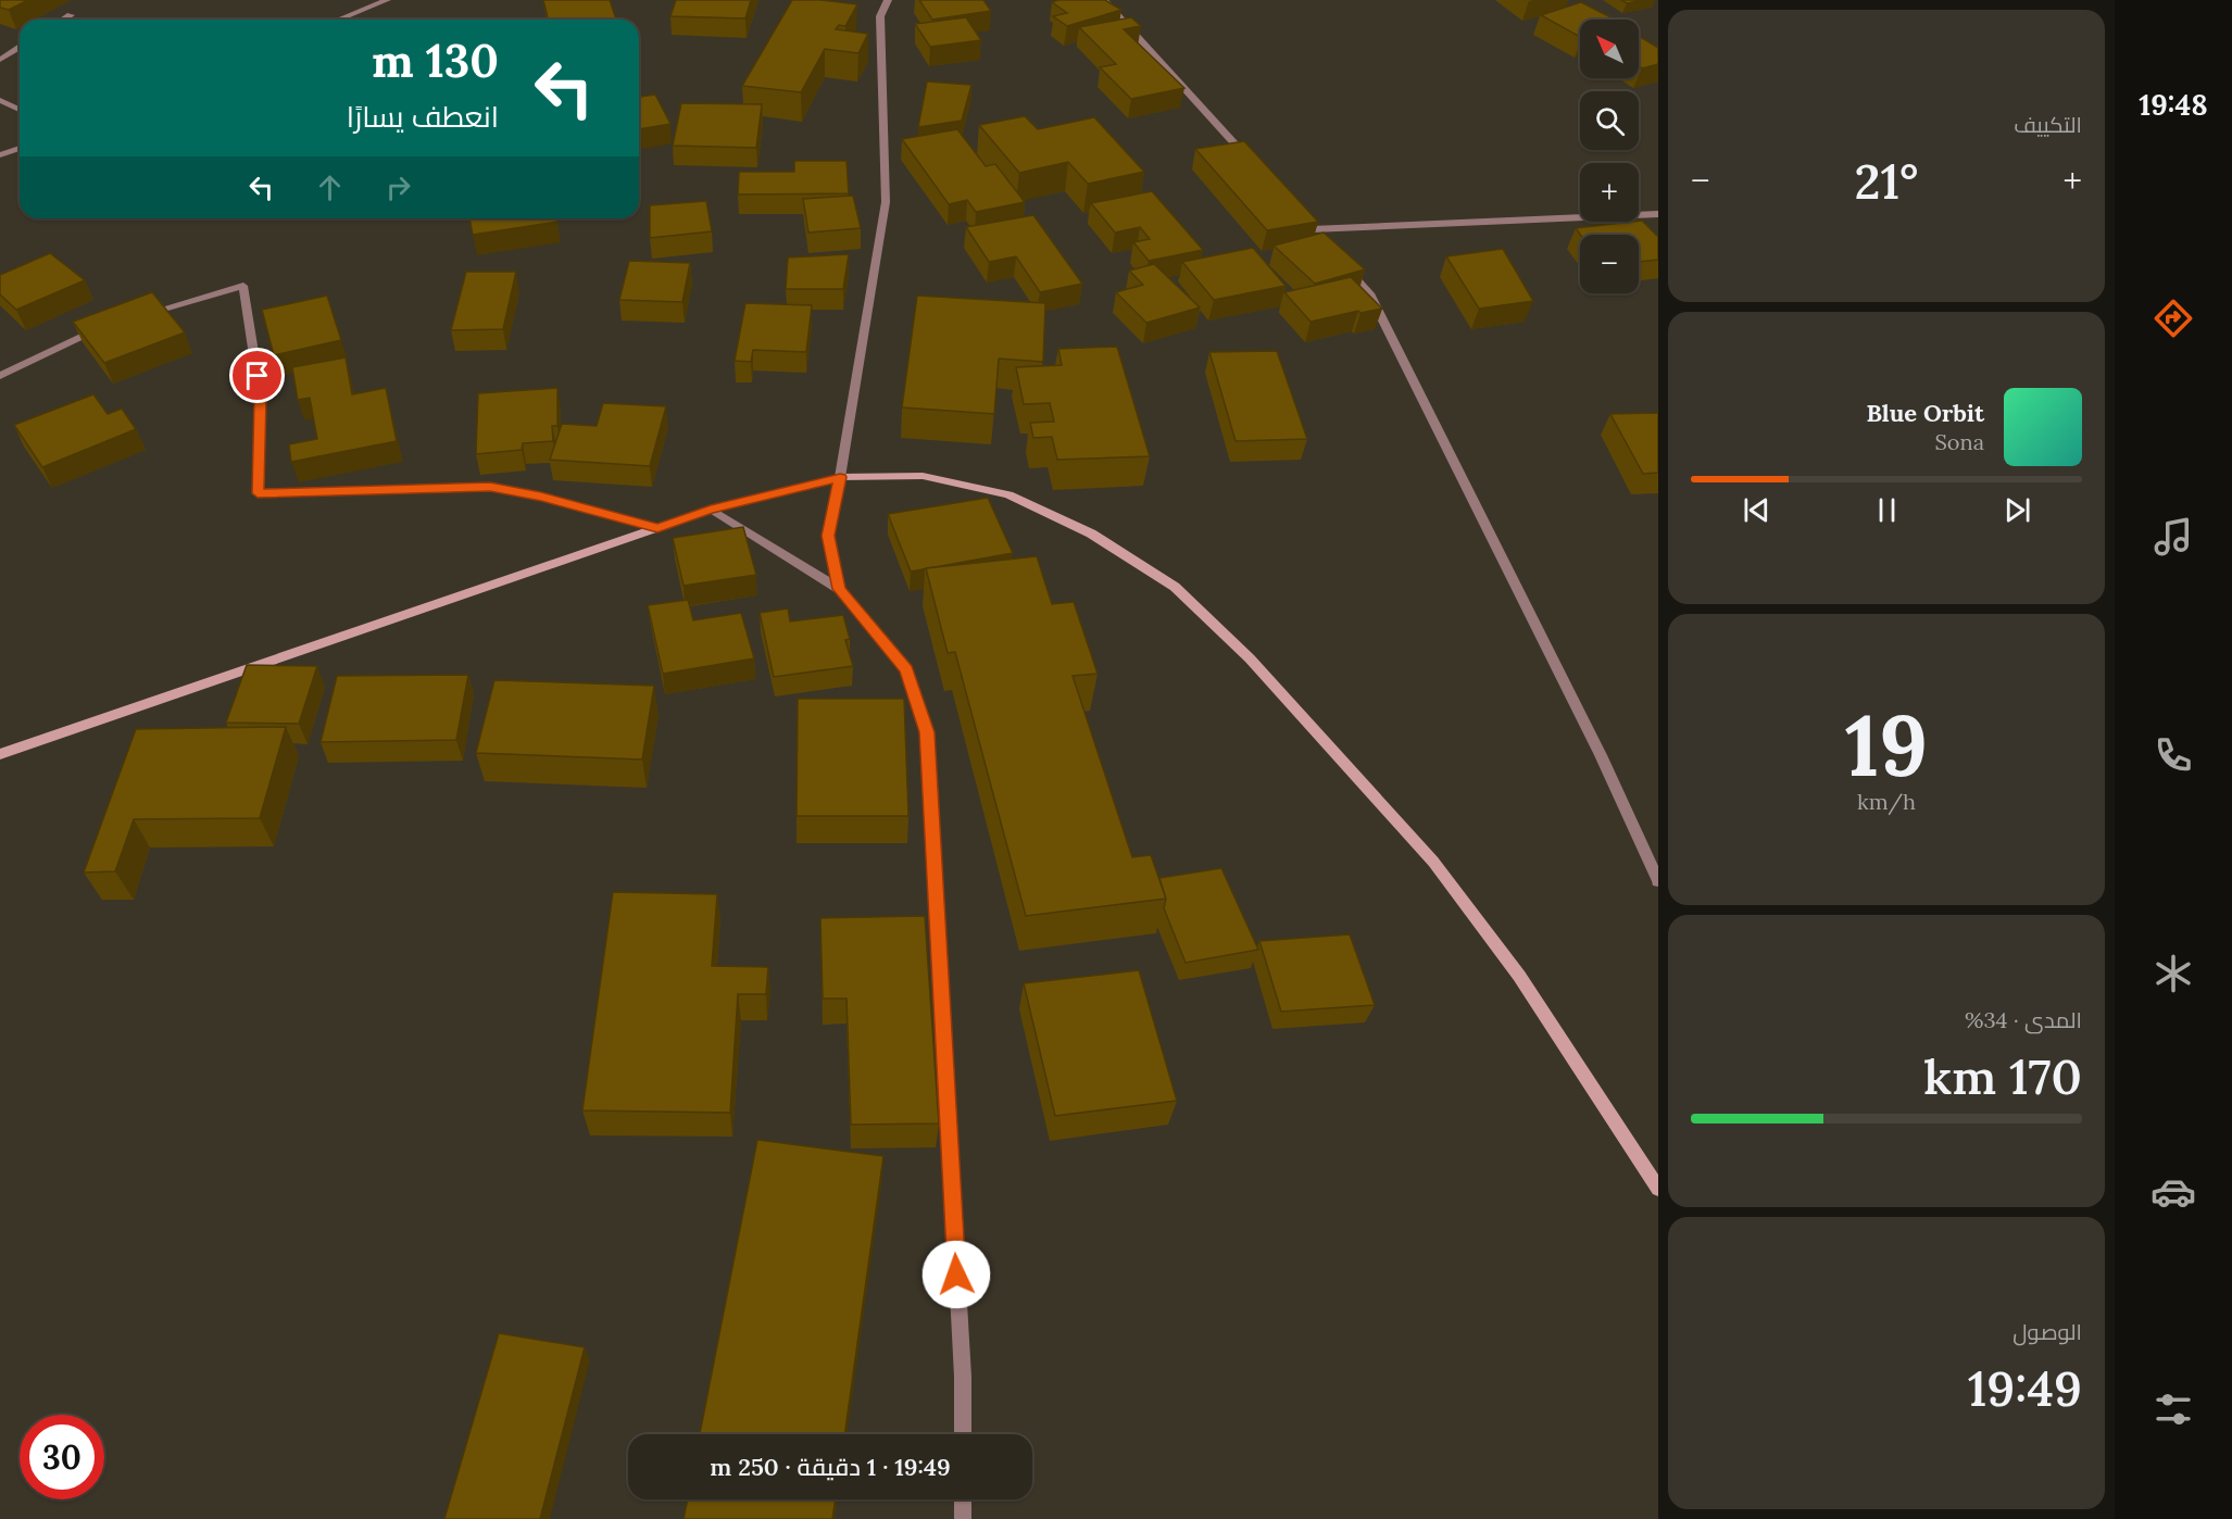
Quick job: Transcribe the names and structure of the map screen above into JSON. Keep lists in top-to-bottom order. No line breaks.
{"north":"top left","page":{"tabs":"19:48","tile":["التكييف",["19","km/h"],["المدى · 34%","170 km"],["الوصول","19:49"]],"map_buttons":["+","−"],"turn":["130 m","انعطف يسارًا"],"heat":["−","21°","+"],"song":["Blue Orbit","Sona"],"limit":"30","trip":"19:49 · 1 دقيقة · 250 m"}}
